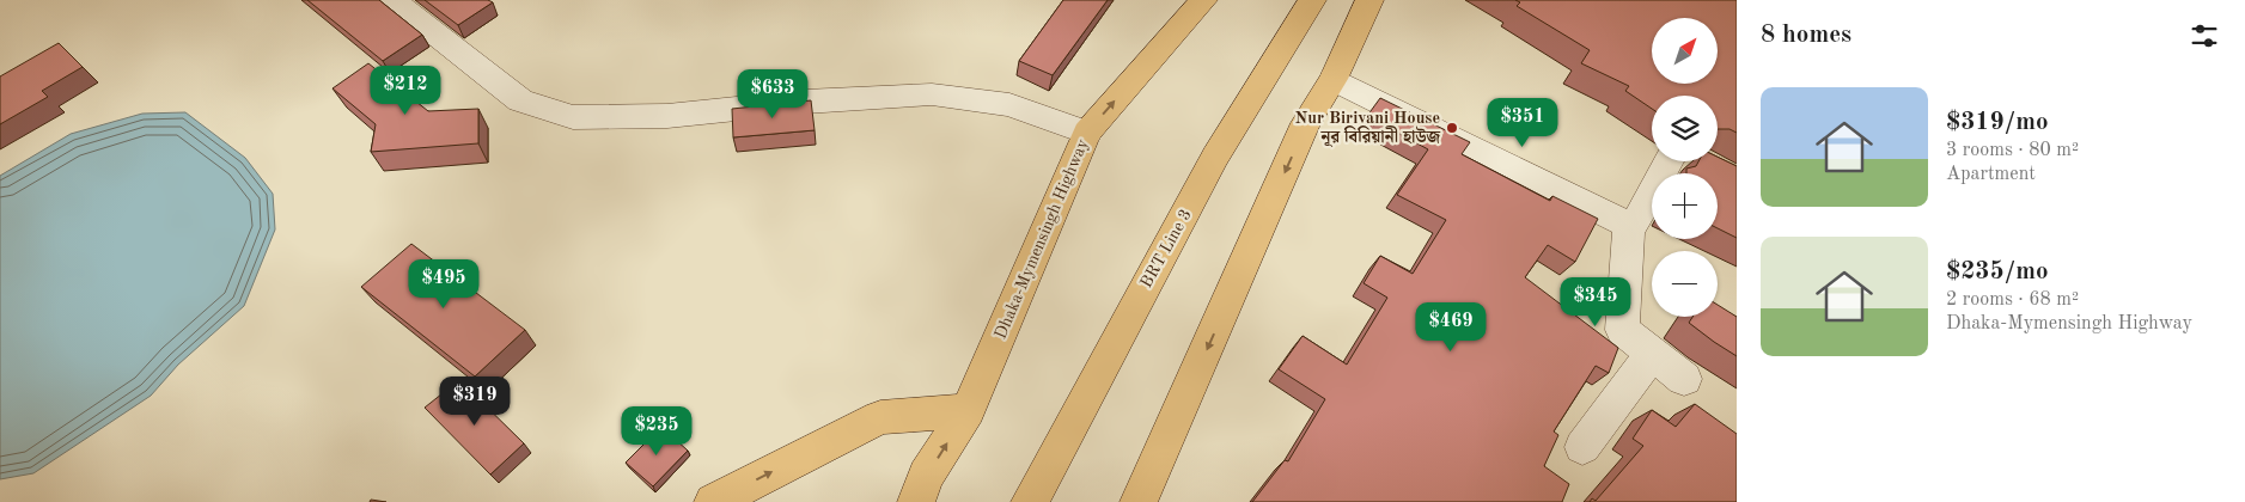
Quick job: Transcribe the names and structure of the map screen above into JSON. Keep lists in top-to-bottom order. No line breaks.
{"streets":{"highway":["Dhaka-Mymensingh Highway","BRT Line 3"]},"places":["Nur Biriyani House নূর বিরিয়ানী হাউজ"],"north":"top right","page":{"heading":"8 homes","map_buttons":["+","−"],"price":["$212","$633","$351","$495","$345","$469","$319","$235"],"list":[{"name":"$319/mo","note":"3 rooms · 80 m² · Apartment"},{"name":"$235/mo","note":"2 rooms · 68 m² · Dhaka-Mymensingh Highway"}]}}
